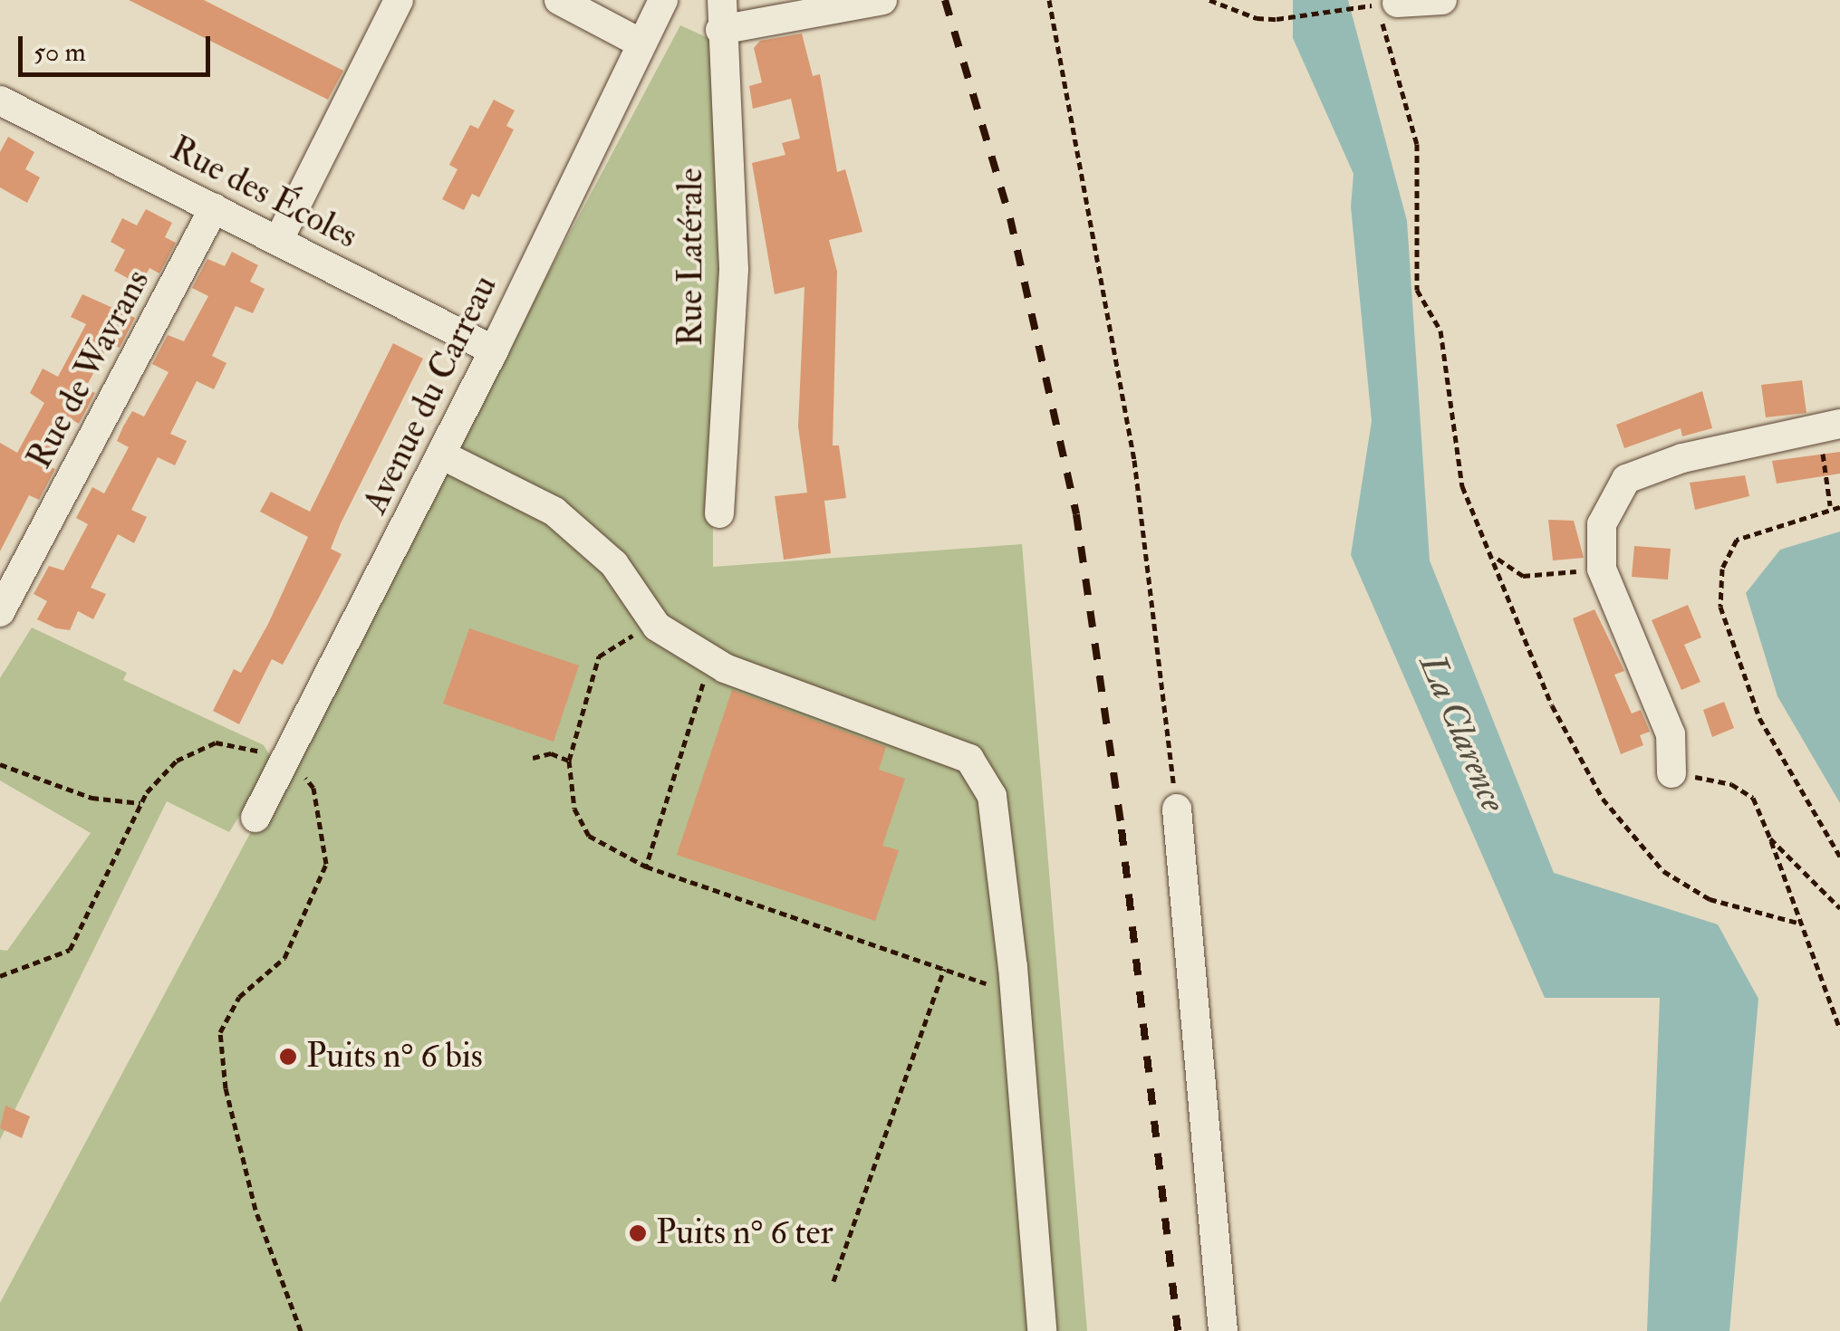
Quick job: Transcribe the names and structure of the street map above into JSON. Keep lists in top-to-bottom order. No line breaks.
{"streets":{"street":["Rue des Écoles","Rue Latérale","Rue de Wavrans","Avenue du Carreau"]},"crossings":[["Rue des Écoles","Rue de Wavrans"],["Rue des Écoles","Avenue du Carreau"]],"water":["La Clarence"],"places":["Puits n° 6 bis","Puits n° 6 ter"],"scale_bar":"50 m"}
